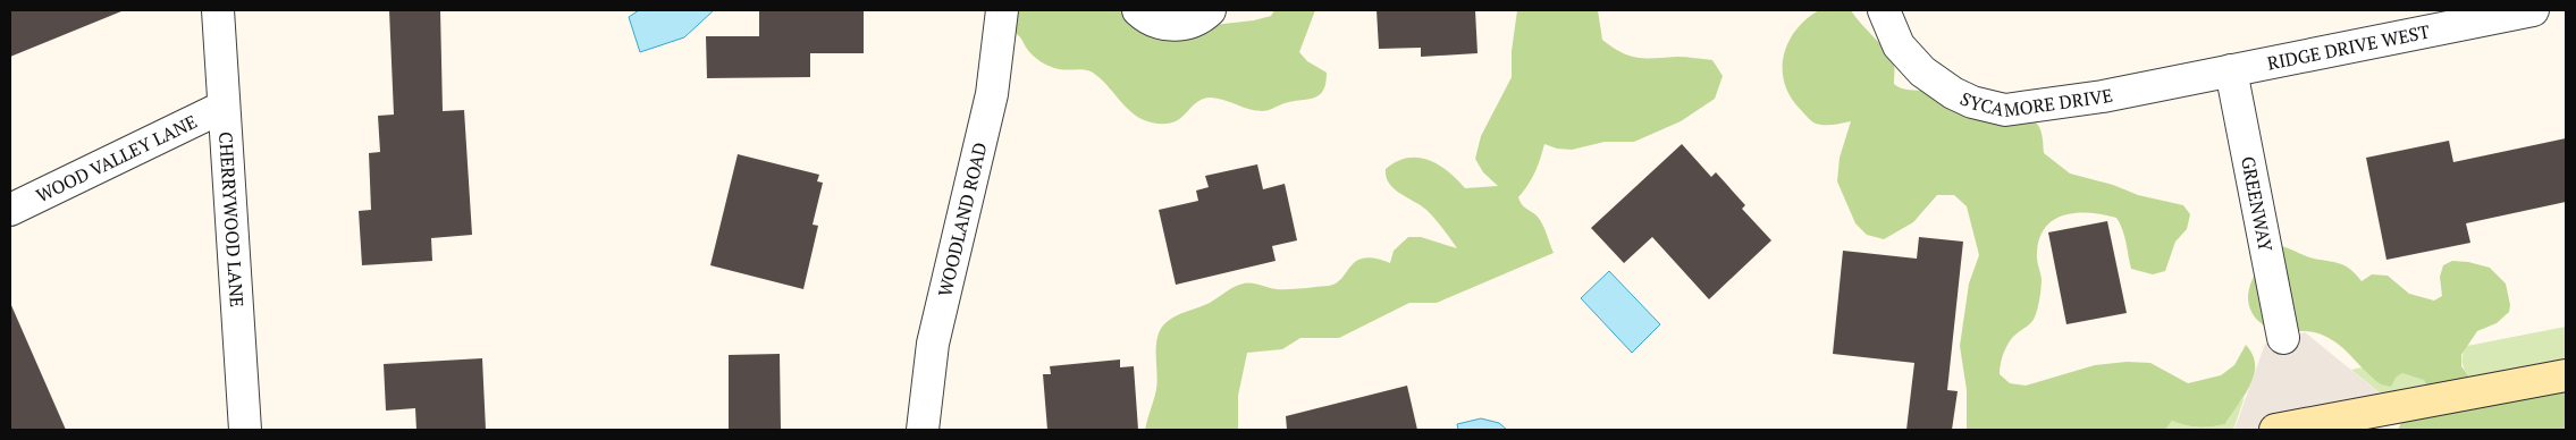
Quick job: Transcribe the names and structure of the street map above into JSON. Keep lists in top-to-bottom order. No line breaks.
{"streets":{"street":["RIDGE DRIVE WEST","SYCAMORE DRIVE","WOOD VALLEY LANE","GREENWAY","CHERRYWOOD LANE","WOODLAND ROAD"]},"crossings":[["RIDGE DRIVE WEST","SYCAMORE DRIVE"],["RIDGE DRIVE WEST","GREENWAY"],["SYCAMORE DRIVE","GREENWAY"],["WOOD VALLEY LANE","CHERRYWOOD LANE"]]}
